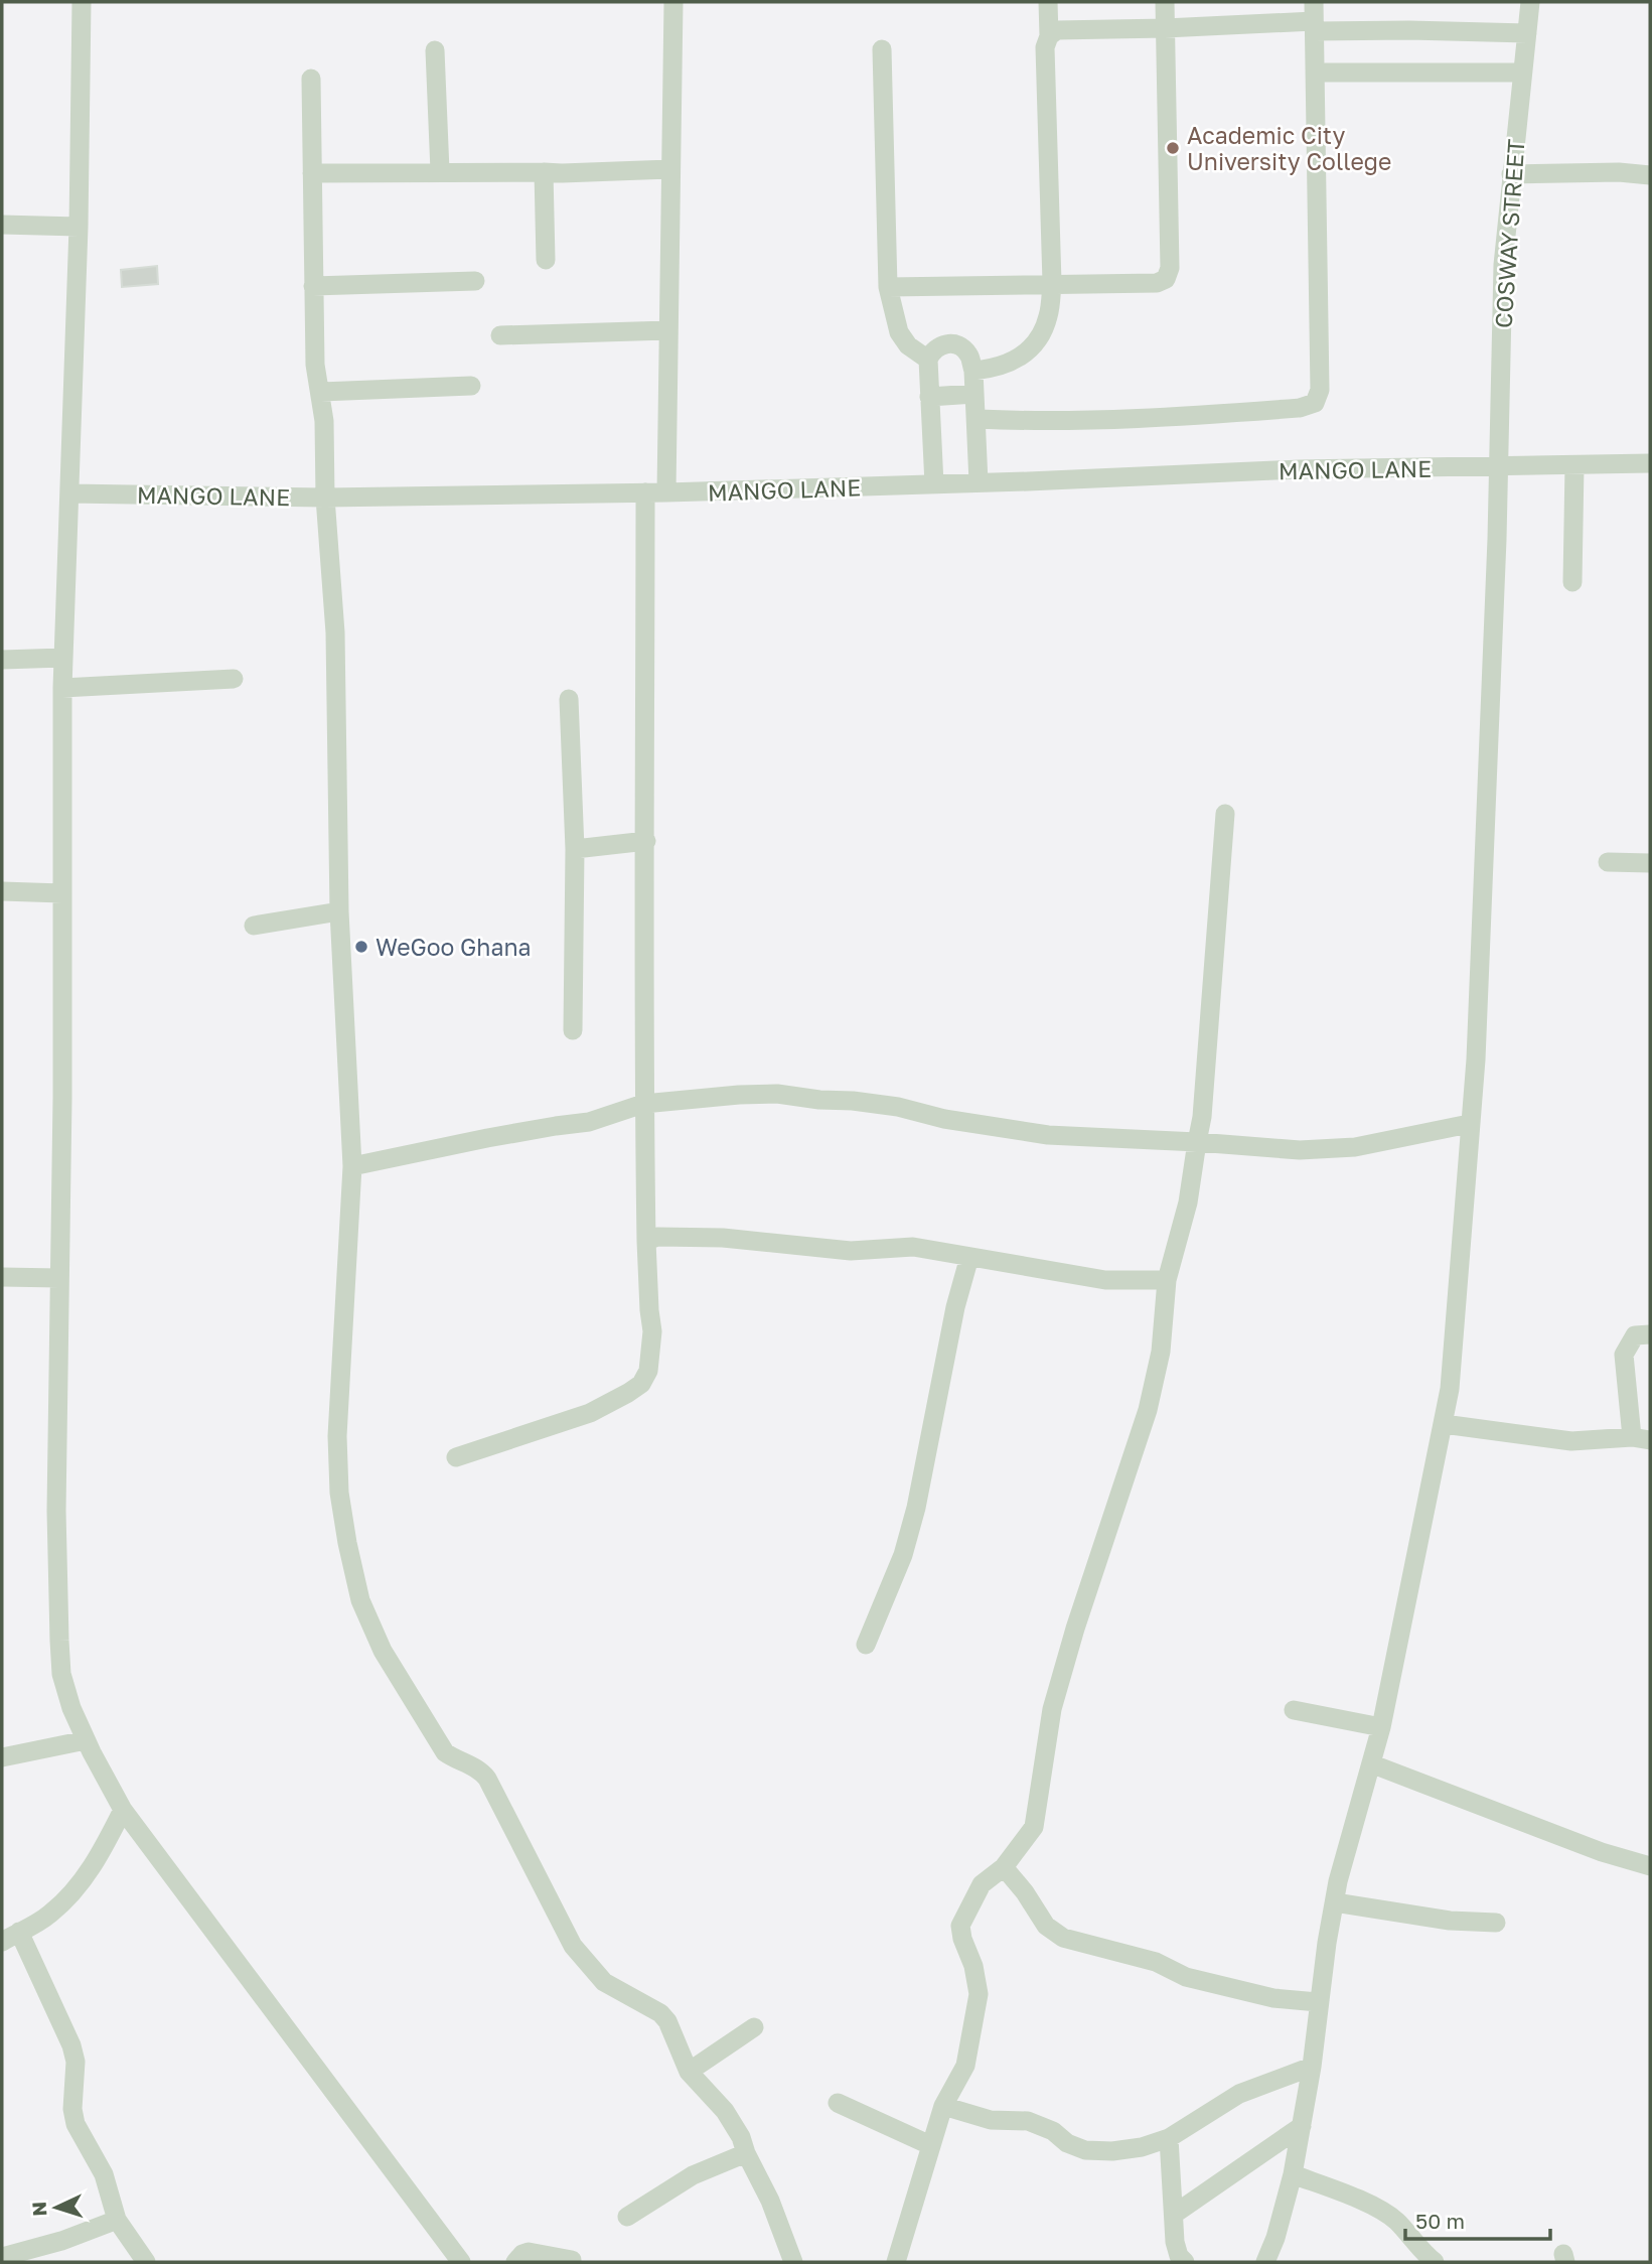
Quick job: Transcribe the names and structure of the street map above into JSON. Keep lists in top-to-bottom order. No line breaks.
{"streets":{"street":["COSWAY STREET","MANGO LANE"]},"crossings":[["COSWAY STREET","MANGO LANE"]],"places":["Academic City University College","WeGoo Ghana"],"scale_bar":"50 m","north":"left"}
